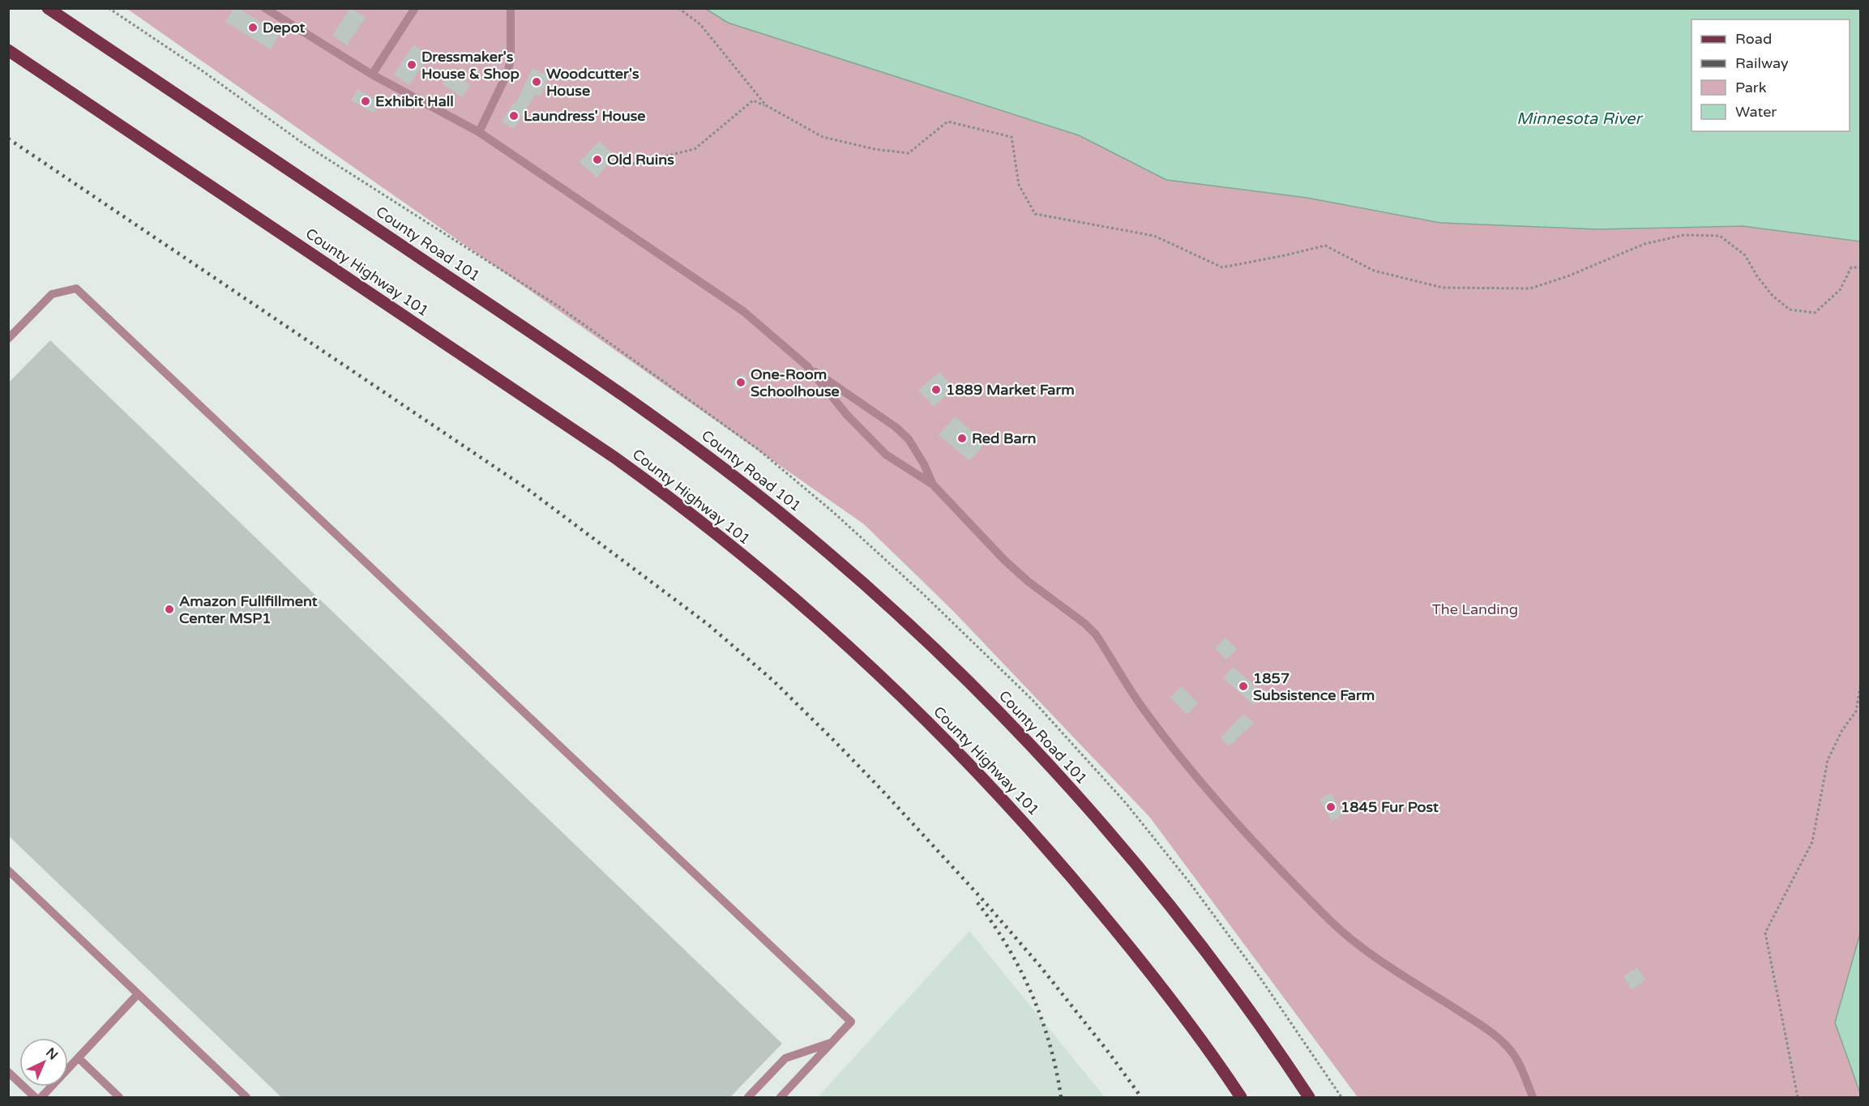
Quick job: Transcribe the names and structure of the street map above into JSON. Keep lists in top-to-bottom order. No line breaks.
{"streets":{"main road":["County Road 101","County Highway 101"]},"water":["Minnesota River"],"parks":["The Landing"],"places":["Depot","Dressmaker's House & Shop","Woodcutter's House","Exhibit Hall","Laundress' House","Old Ruins","One-Room Schoolhouse","1889 Market Farm","Red Barn","Amazon Fullfillment Center MSP1","1857 Subsistence Farm","1845 Fur Post"],"legend":["Road","Railway","Park","Water"],"north":"top right"}
